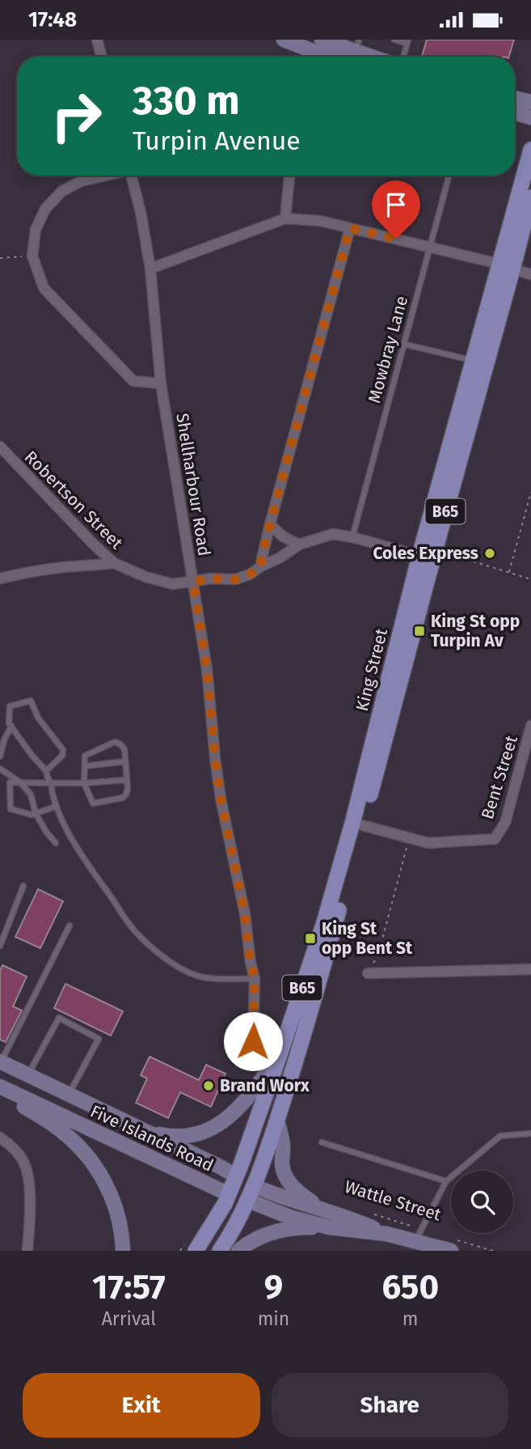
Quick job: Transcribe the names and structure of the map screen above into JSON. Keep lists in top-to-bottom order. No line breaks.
{"streets":{"main road":["B65","King Street","Five Islands Road","Wattle Street"],"street":["Shellharbour Road","Robertson Street","Bent Street"],"lane":["Mowbray Lane"]},"crossings":[["Mowbray Lane","Robertson Street"],["Shellharbour Road","Robertson Street"],["Robertson Street","King Street"],["B65","King Street"],["B65","Five Islands Road"],["B65","Wattle Street"],["King Street","Bent Street"],["King Street","Five Islands Road"],["King Street","Wattle Street"],["Five Islands Road","Wattle Street"]],"places":{"other":["Coles Express","Brand Worx"],"transit":["King St opp Turpin Av","King St opp Bent St"]},"page":{"status":"17:48","turn":["330 m","Turpin Avenue"],"eta":["17:57","Arrival","9","min","650","m"],"buttons":["Exit","Share"]}}
